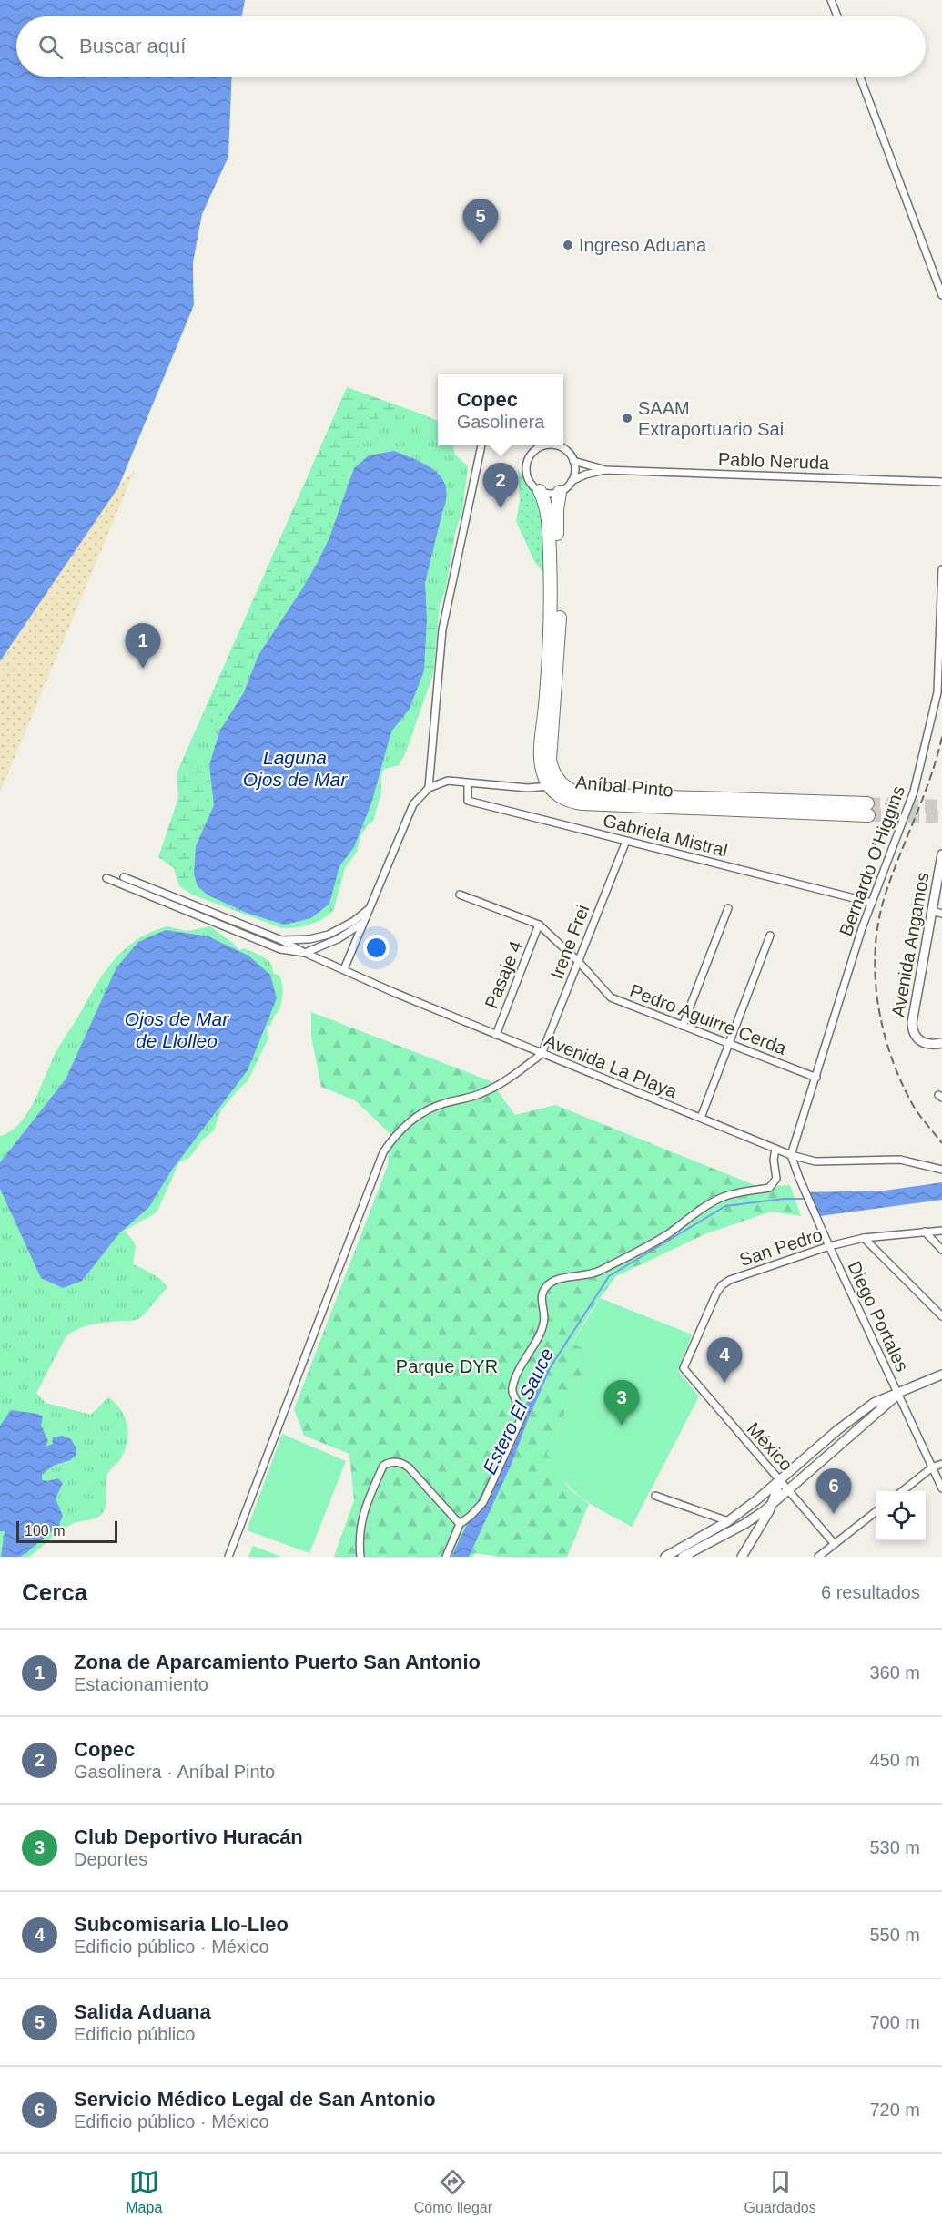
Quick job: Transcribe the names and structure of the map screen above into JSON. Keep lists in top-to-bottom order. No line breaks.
{"streets":{"highway":["Aníbal Pinto"],"street":["Pablo Neruda","Gabriela Mistral","Bernardo O'Higgins","Irene Frei","Avenida Angamos","Pasaje 4","Pedro Aguirre Cerda","Avenida La Playa","San Pedro","Diego Portales","México"]},"crossings":[["Pablo Neruda","Aníbal Pinto"],["Gabriela Mistral","Bernardo O'Higgins"],["Gabriela Mistral","Irene Frei"],["Bernardo O'Higgins","Pedro Aguirre Cerda"],["Bernardo O'Higgins","Avenida La Playa"],["Bernardo O'Higgins","Diego Portales"],["Irene Frei","Pedro Aguirre Cerda"],["Irene Frei","Avenida La Playa"],["Pasaje 4","Pedro Aguirre Cerda"],["Pasaje 4","Avenida La Playa"],["Avenida La Playa","Diego Portales"],["San Pedro","Diego Portales"],["San Pedro","México"]],"water":["Laguna Ojos de Mar","Ojos de Mar de Llolleo","Estero El Sauce"],"parks":["Parque DYR"],"places":["Ingreso Aduana","SAAM Extraportuario Sai"],"scale_bar":"100 m","page":{"search":"Buscar aquí","pins":["5","2","1","4","3","6"],"popup":["Copec","Gasolinera"],"scale":"100 m","heading":["Cerca","6 resultados"],"list":[{"mark":"1","name":"Zona de Aparcamiento Puerto San Antonio","note":"Estacionamiento","value":"360 m"},{"mark":"2","name":"Copec","note":"Gasolinera · Aníbal Pinto","value":"450 m"},{"mark":"3","name":"Club Deportivo Huracán","note":"Deportes","value":"530 m"},{"mark":"4","name":"Subcomisaria Llo-Lleo","note":"Edificio público · México","value":"550 m"},{"mark":"5","name":"Salida Aduana","note":"Edificio público","value":"700 m"},{"mark":"6","name":"Servicio Médico Legal de San Antonio","note":"Edificio público · México","value":"720 m"}],"nav":["Mapa","Cómo llegar","Guardados"]}}
